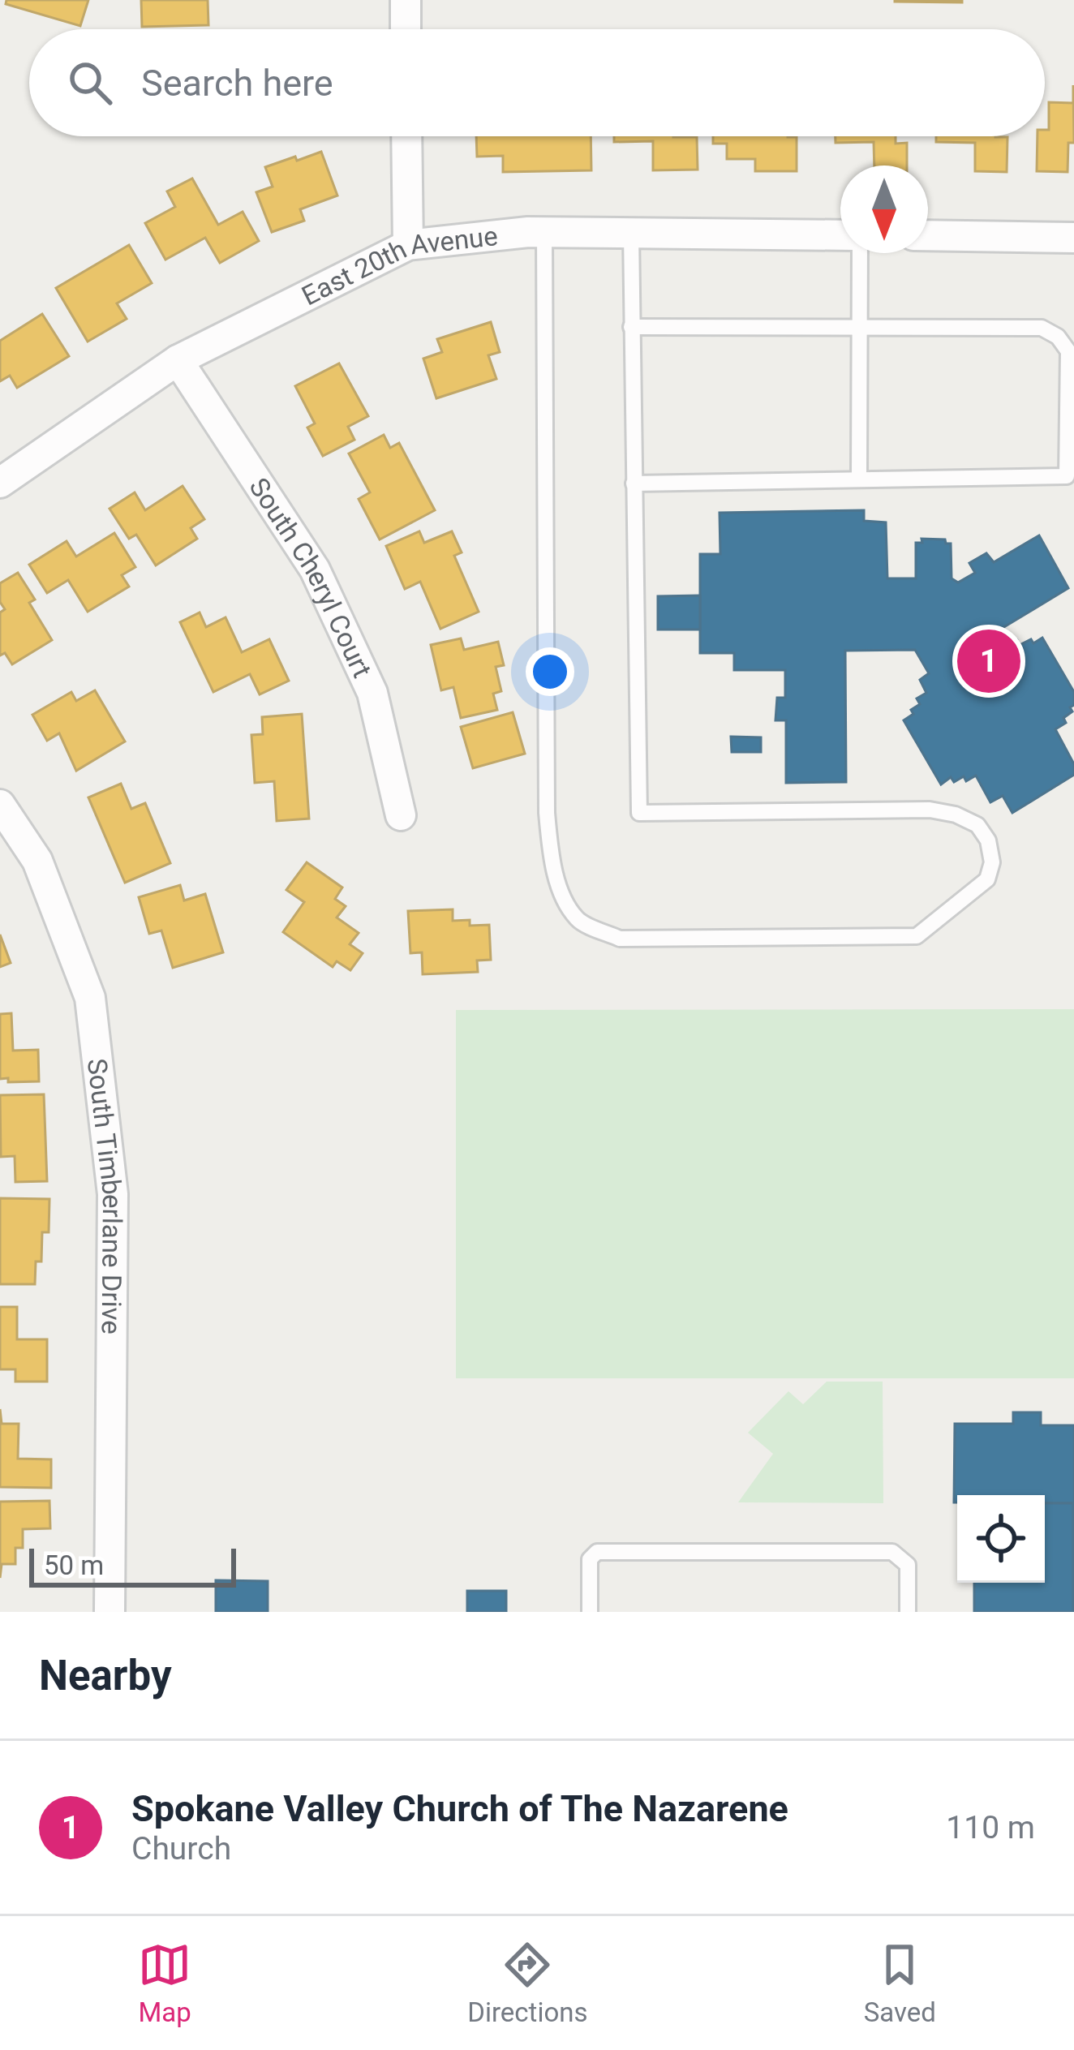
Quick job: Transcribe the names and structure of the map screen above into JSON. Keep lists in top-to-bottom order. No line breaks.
{"streets":{"street":["East 20th Avenue","South Cheryl Court","South Timberlane Drive"]},"crossings":[["East 20th Avenue","South Cheryl Court"]],"scale_bar":"50 m","north":"bottom","page":{"search":"Search here","pins":"1","scale":"50 m","heading":"Nearby","list":[{"mark":"1","name":"Spokane Valley Church of The Nazarene","note":"Church","value":"110 m"}],"nav":["Map","Directions","Saved"]}}
